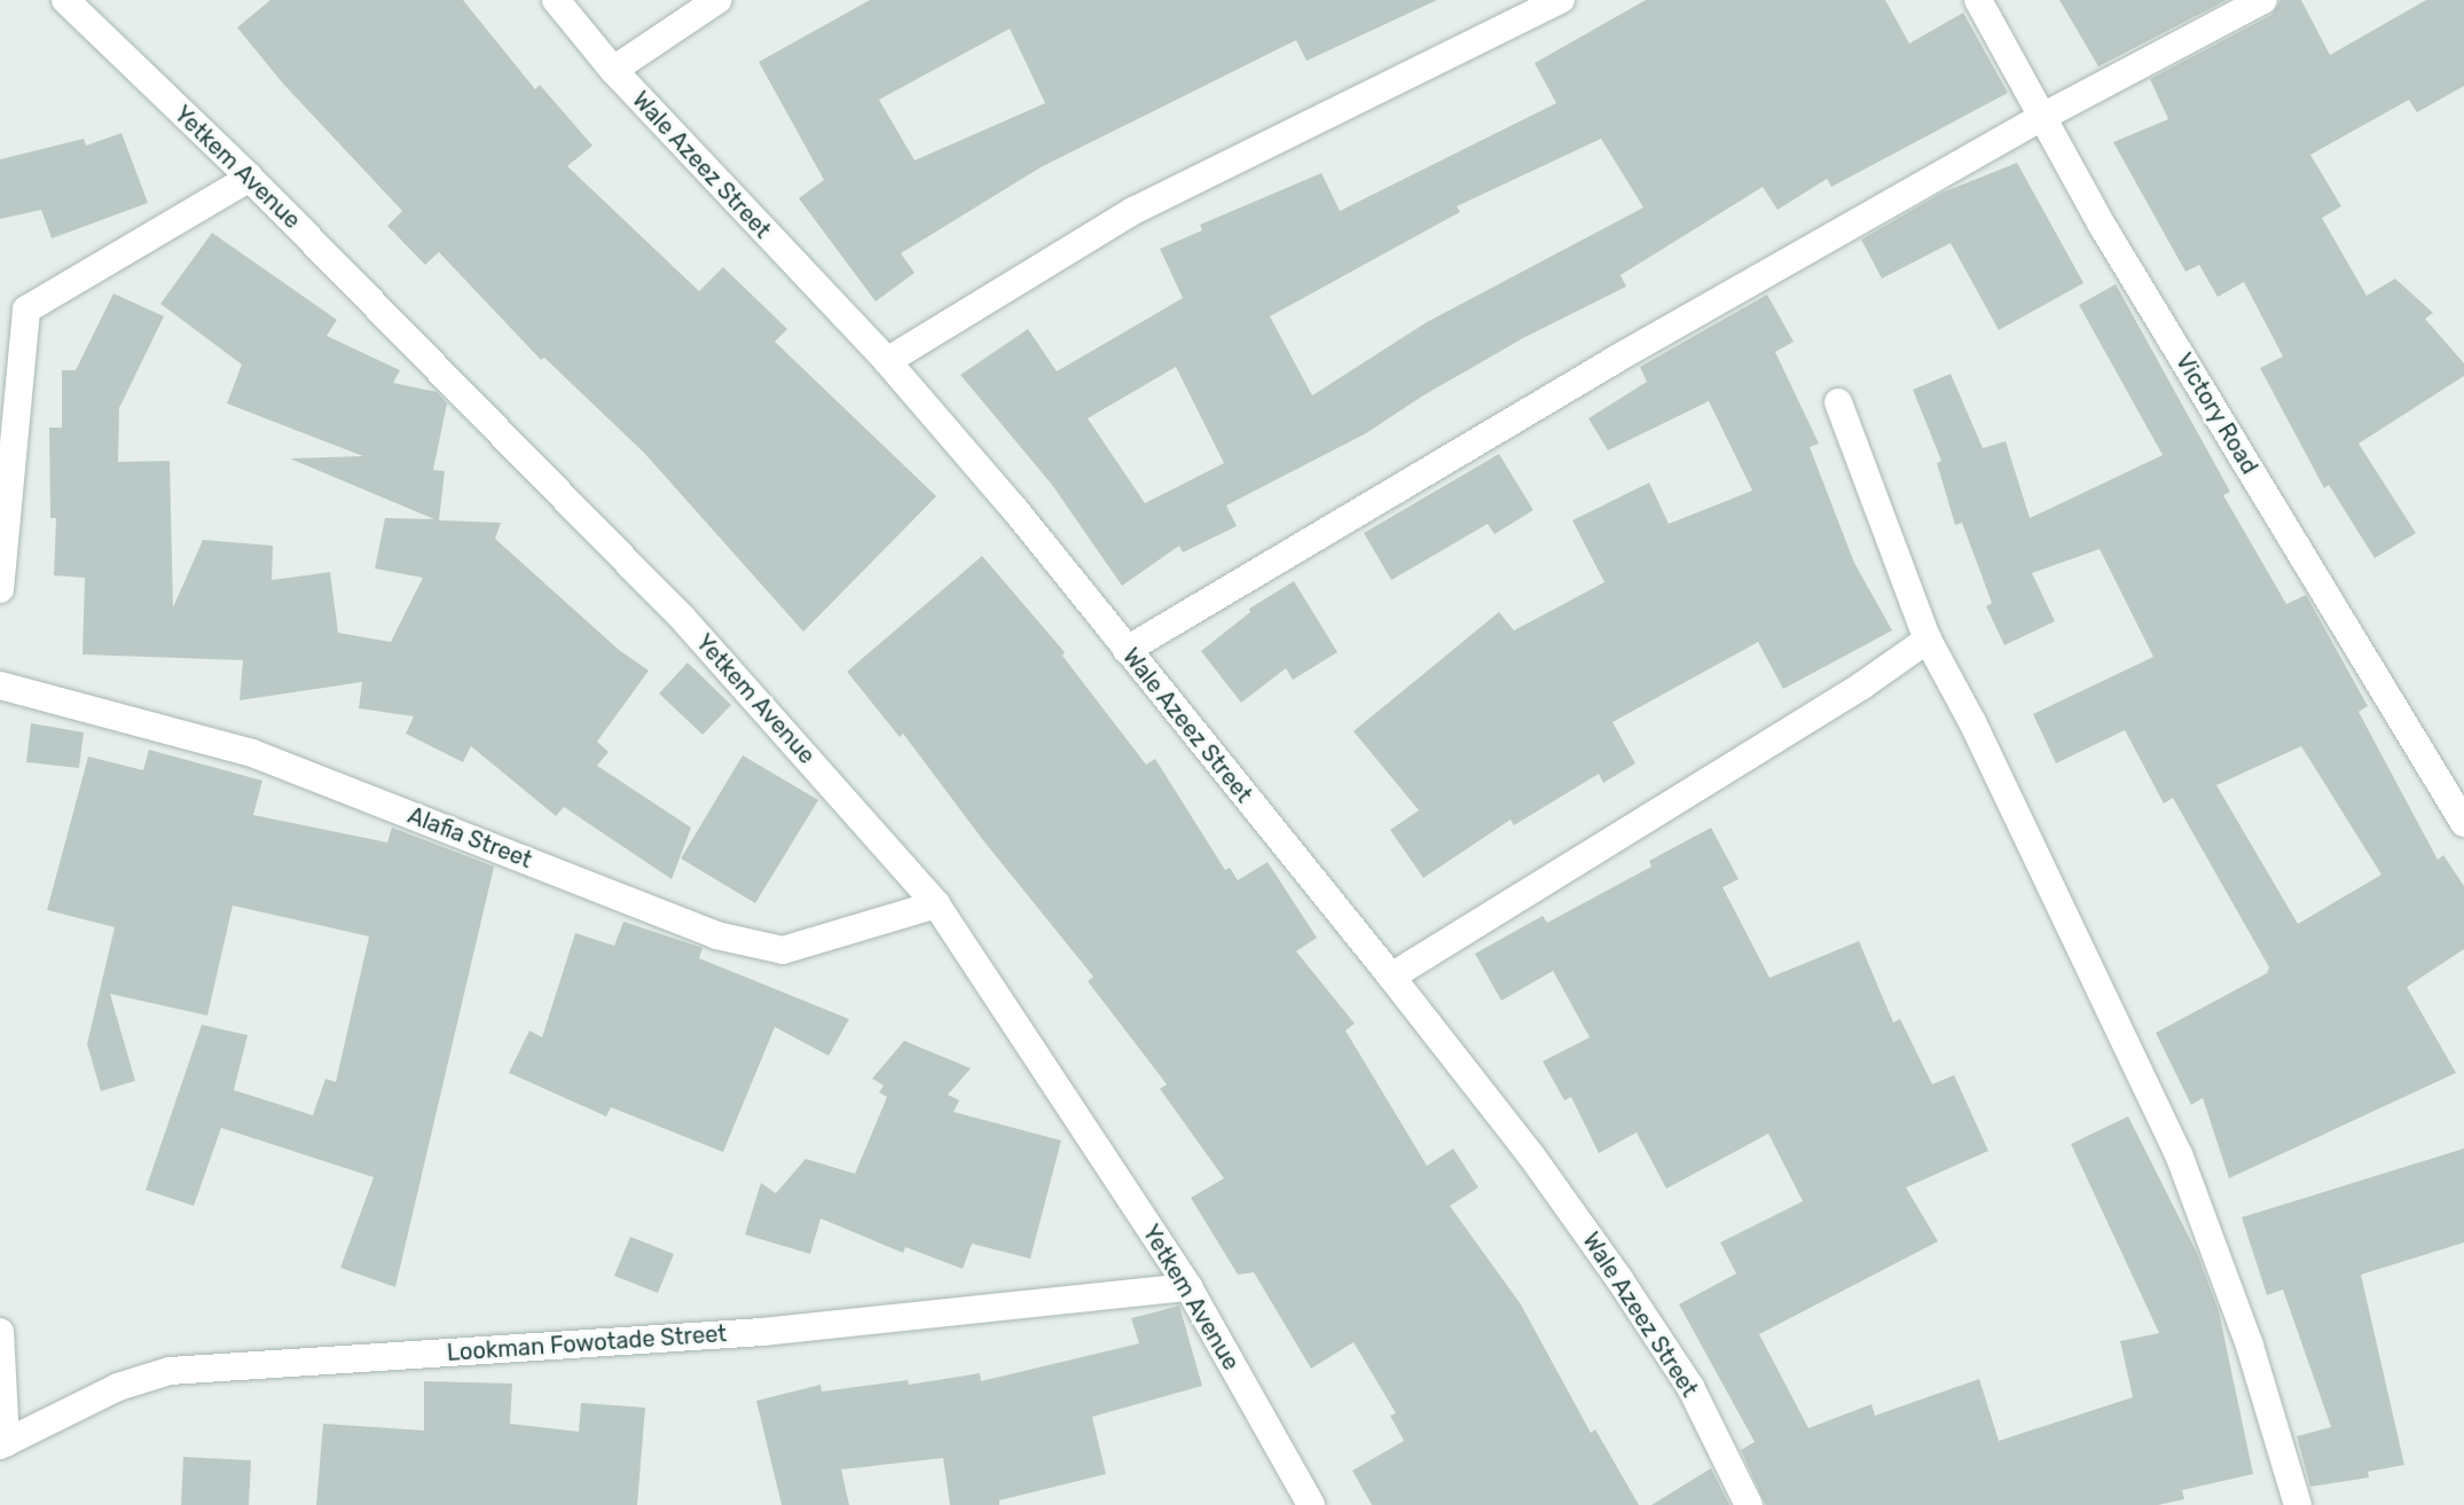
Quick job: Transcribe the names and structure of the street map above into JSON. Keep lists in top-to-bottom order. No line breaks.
{"streets":{"street":["Wale Azeez Street","Yetkem Avenue","Victory Road","Alafia Street","Lookman Fowotade Street"]},"crossings":[["Yetkem Avenue","Alafia Street"],["Yetkem Avenue","Lookman Fowotade Street"]]}
